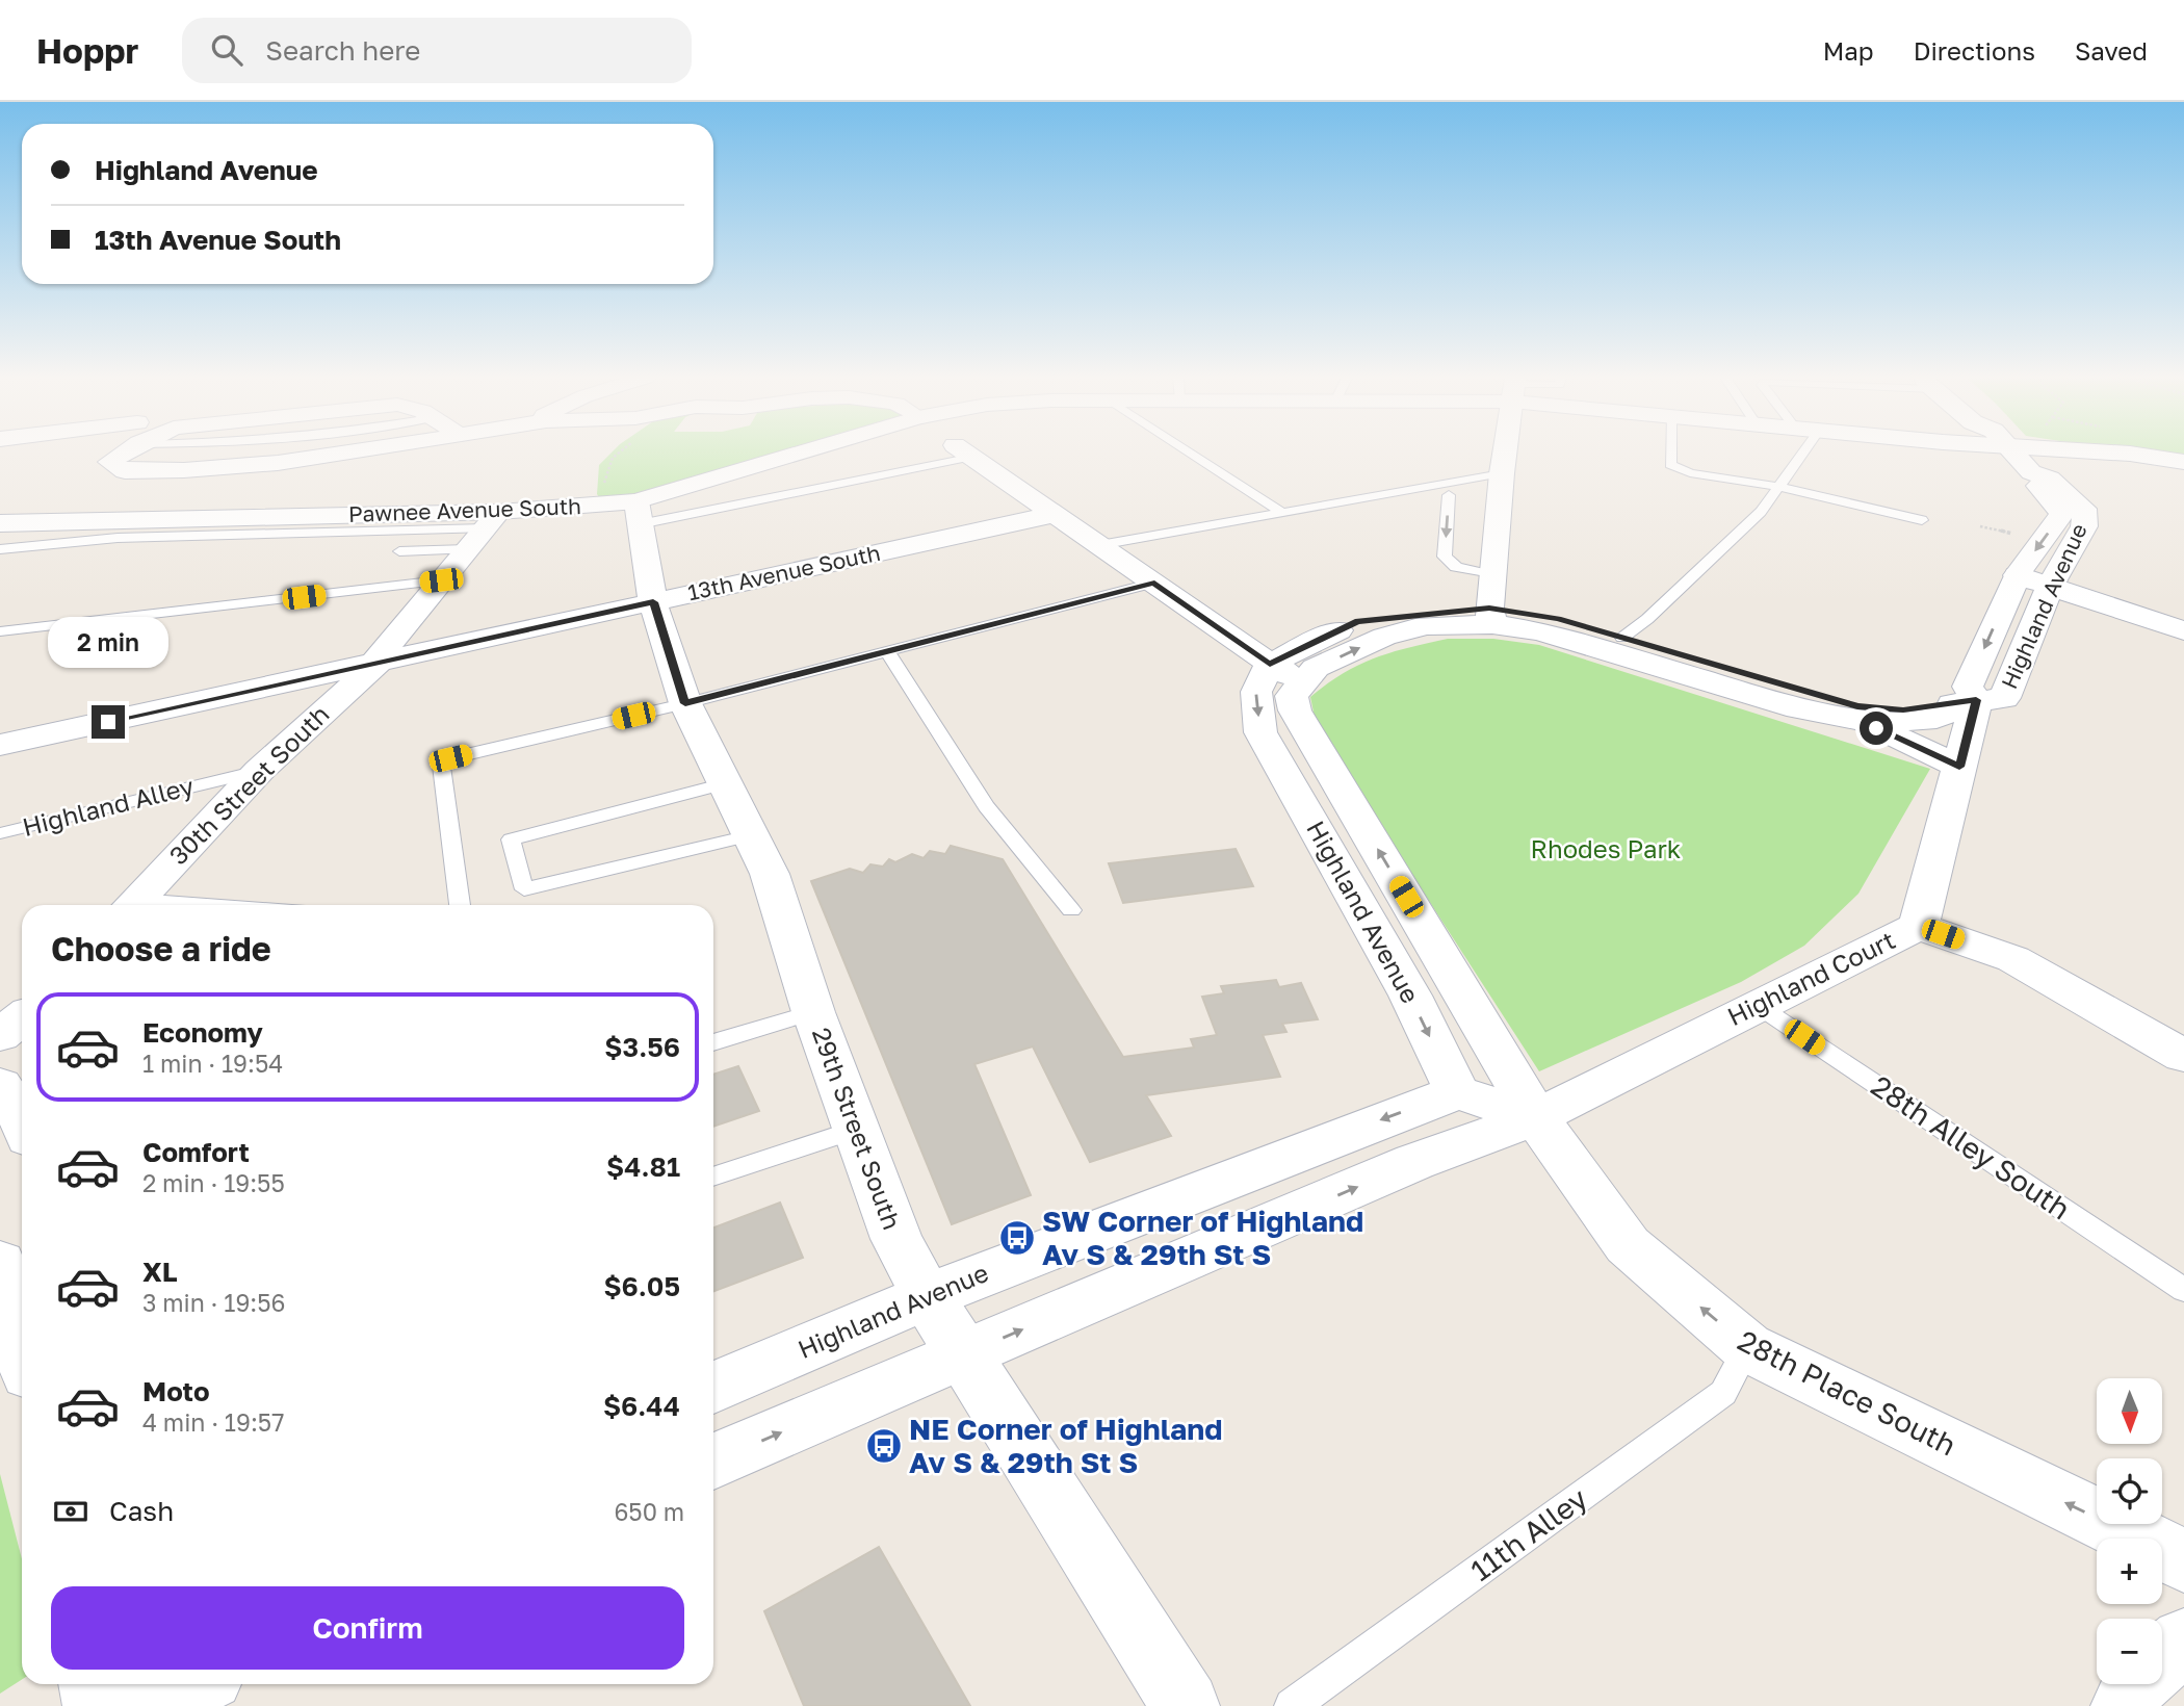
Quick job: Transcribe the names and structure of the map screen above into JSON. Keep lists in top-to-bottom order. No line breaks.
{"streets":{"street":["Pawnee Avenue South","13th Avenue South","Highland Avenue","30th Street South","Highland Court","29th Street South","28th Place South"],"lane":["Highland Alley","28th Alley South","11th Alley"]},"crossings":[["Pawnee Avenue South","30th Street South"],["Pawnee Avenue South","29th Street South"],["13th Avenue South","30th Street South"],["13th Avenue South","29th Street South"],["Highland Avenue","Highland Court"],["Highland Avenue","29th Street South"],["Highland Avenue","28th Place South"],["30th Street South","Highland Alley"],["Highland Court","28th Alley South"],["Highland Court","28th Place South"],["28th Place South","11th Alley"]],"one_way":["28th Place South"],"parks":["Rhodes Park"],"places":{"bus stop":["SW Corner of Highland Av S & 29th St S","NE Corner of Highland Av S & 29th St S"]},"north":"bottom","page":{"header":"Hoppr","search":"Search here","nav":["Map","Directions","Saved"],"banner":["Highland Avenue","13th Avenue South"],"bubble":"2 min","heading":"Choose a ride","list":[{"name":"Economy","note":"1 min · 19:54","value":"$3.56"},{"name":"Comfort","note":"2 min · 19:55","value":"$4.81"},{"name":"XL","note":"3 min · 19:56","value":"$6.05"},{"name":"Moto","note":"4 min · 19:57","value":"$6.44"}],"map_buttons":["+","−"],"pay":["Cash","650 m"],"buttons":"Confirm"}}
